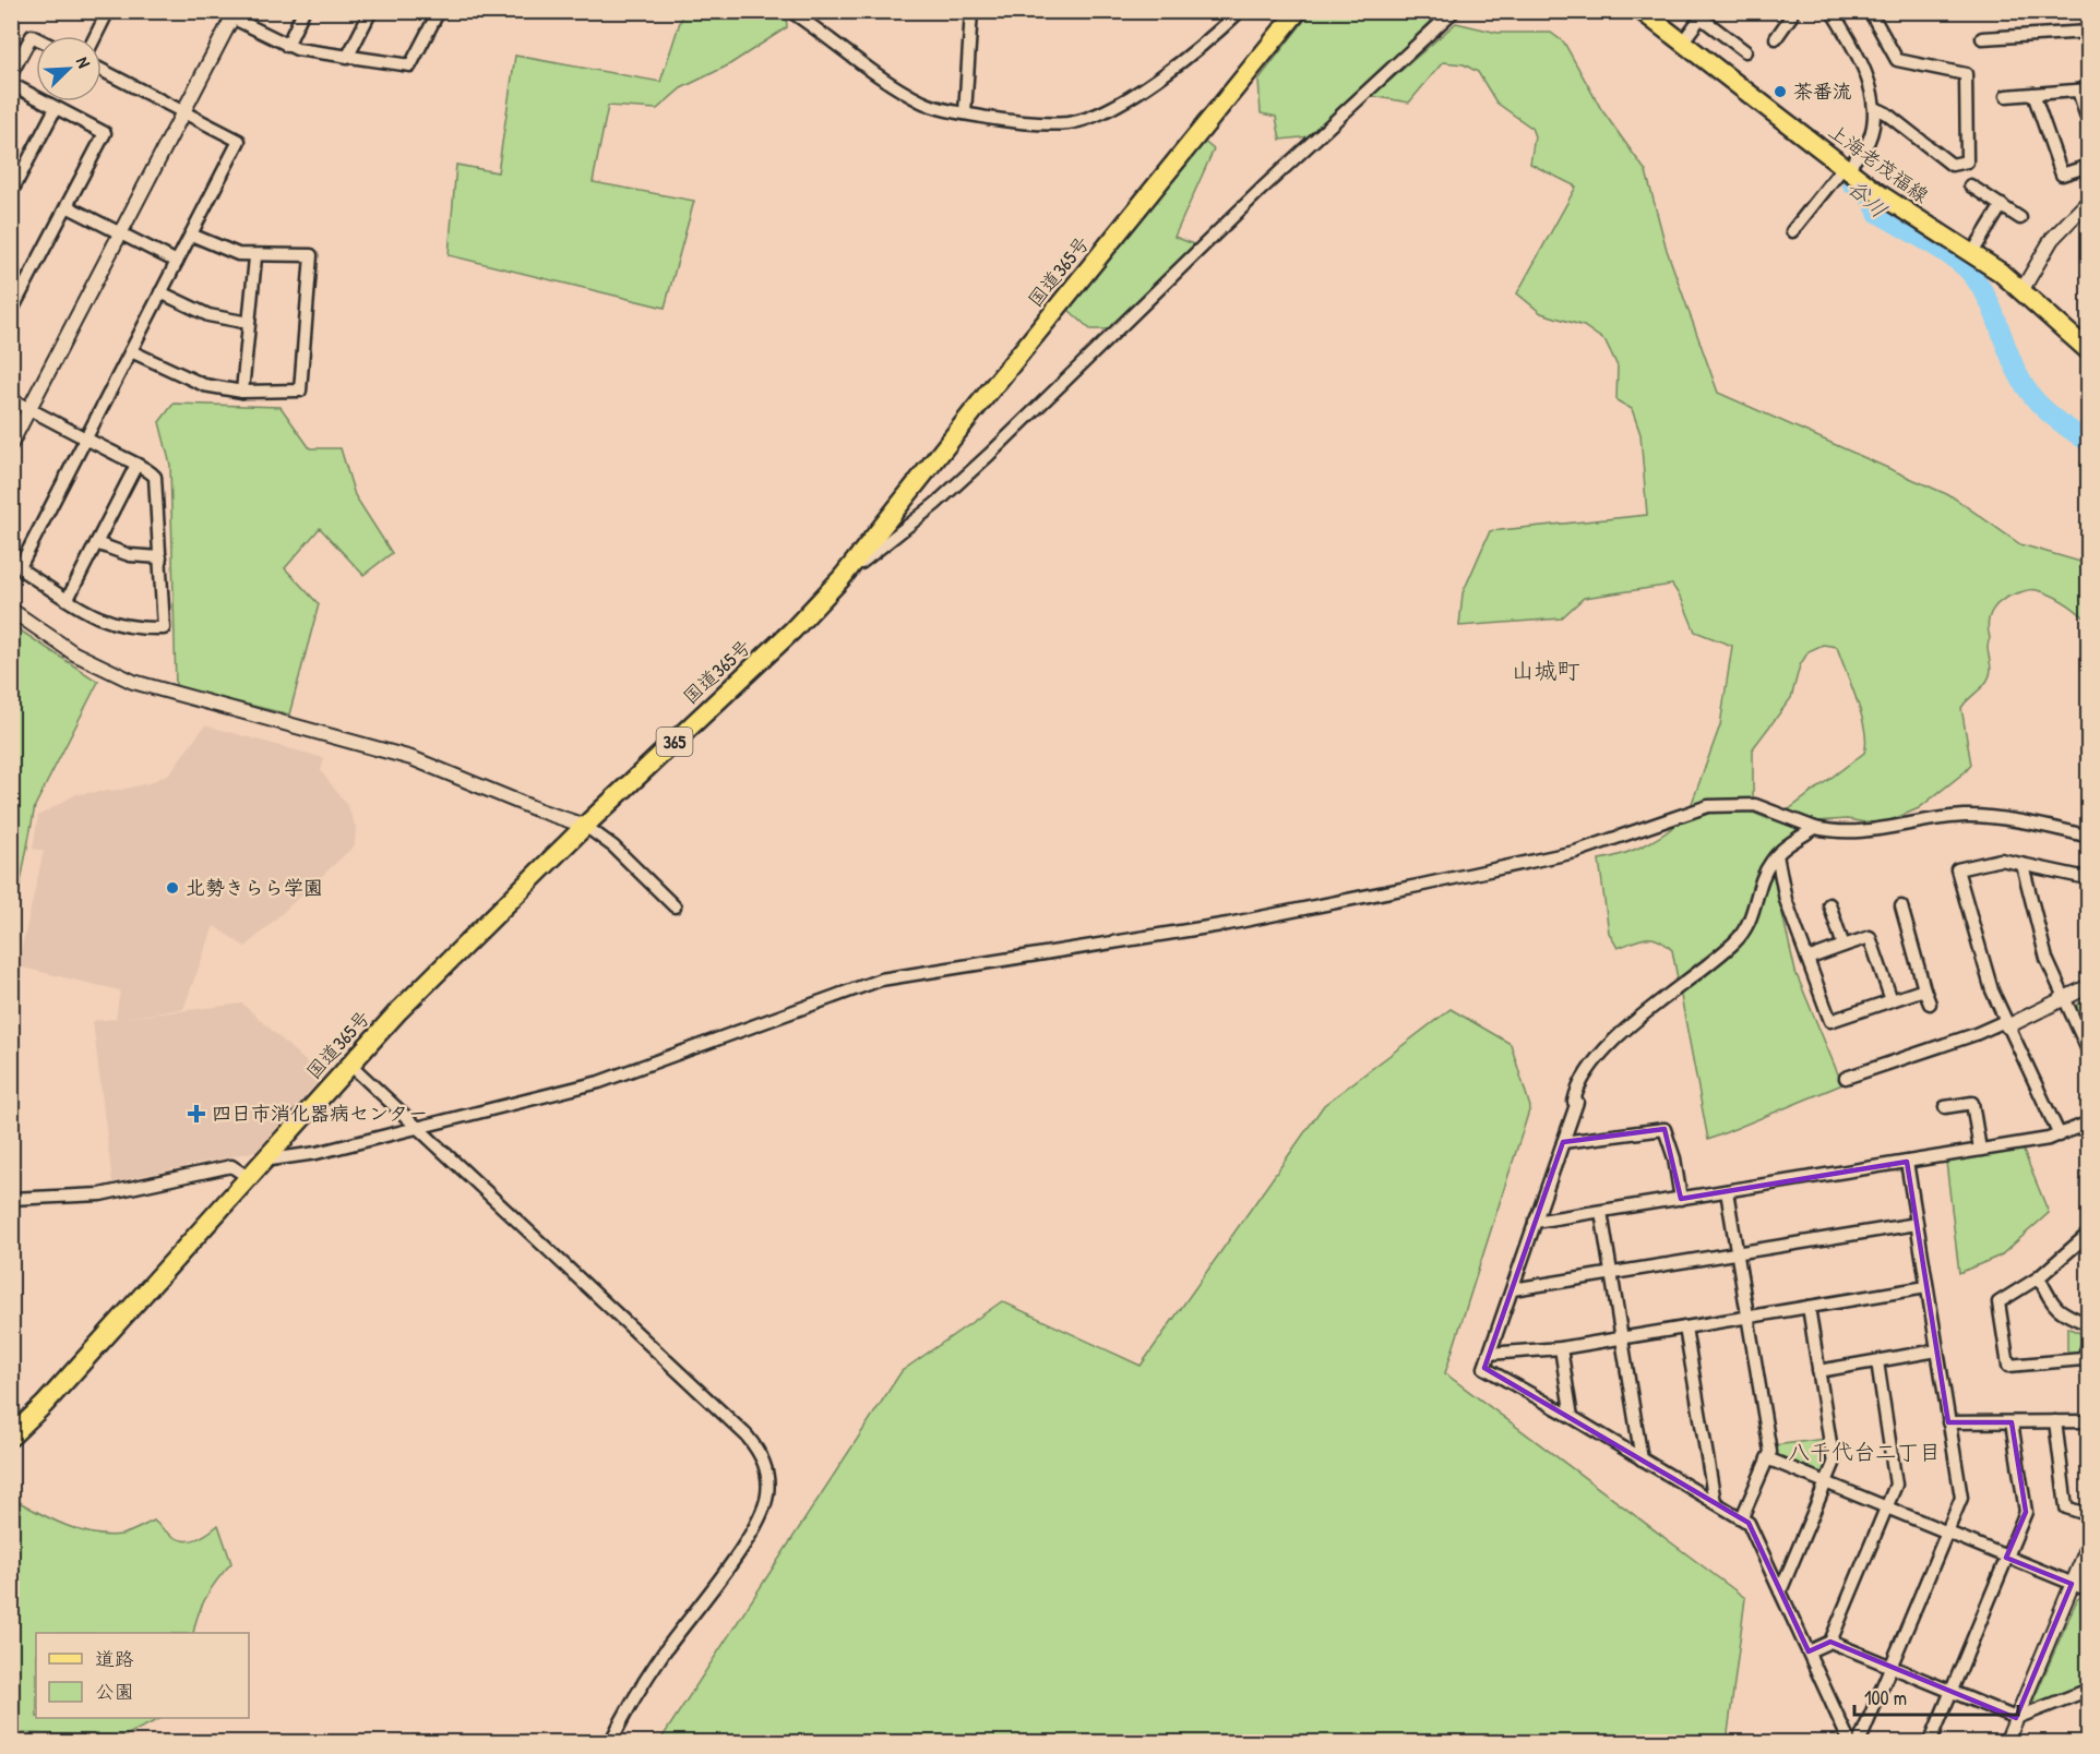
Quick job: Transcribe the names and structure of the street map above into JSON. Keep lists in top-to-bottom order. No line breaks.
{"streets":{"main road":["上海老茂福線","国道365号","365"]},"districts":["山城町","八千代台二丁目"],"water":["谷川"],"places":{"other":["茶番流","北勢きらら学園"],"health":["四日市消化器病センター"]},"legend":["道路","公園"],"scale_bar":"100 m","north":"top right"}
